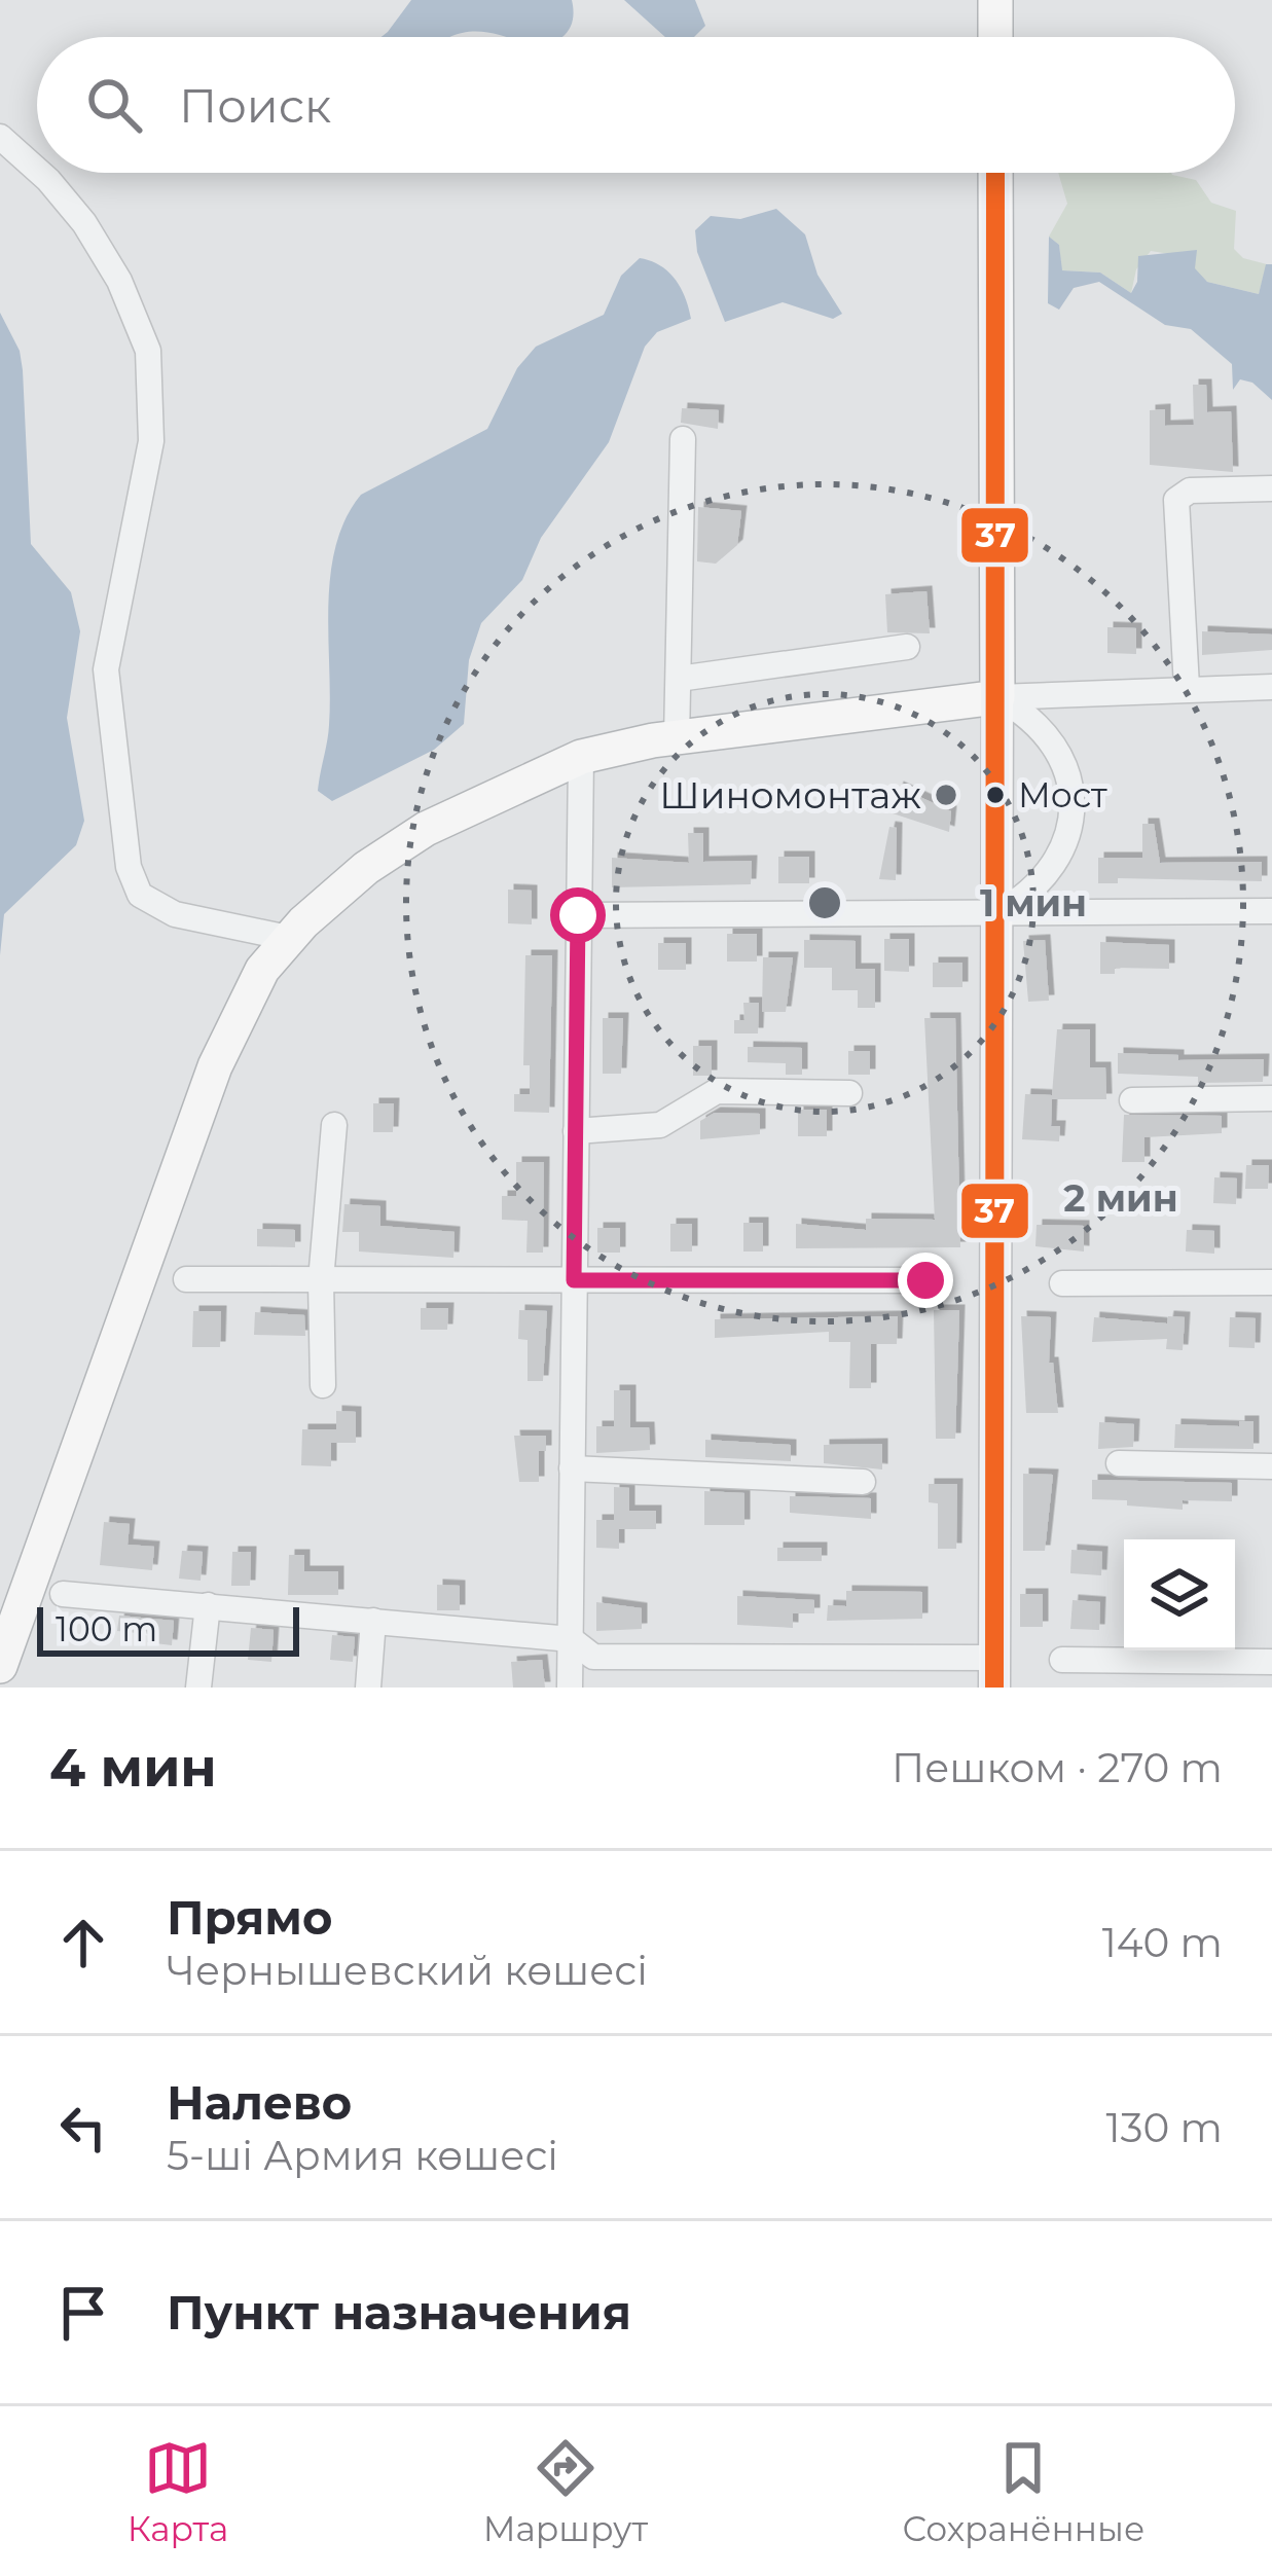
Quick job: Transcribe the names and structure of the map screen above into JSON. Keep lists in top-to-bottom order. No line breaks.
{"places":["Шиномонтаж","Мост"],"lines":["transit line 37"],"scale_bar":"100 m","page":{"search":"Поиск","scale":"100 m","heading":["4 мин","Пешком · 270 m"],"list":[["Прямо","Чернышевский көшесі","140 m"],["Налево","5-ші Армия көшесі","130 m"],"Пункт назначения"],"nav":["Карта","Маршрут","Сохранённые"]},"rings":["1 мин","2 мин"]}
